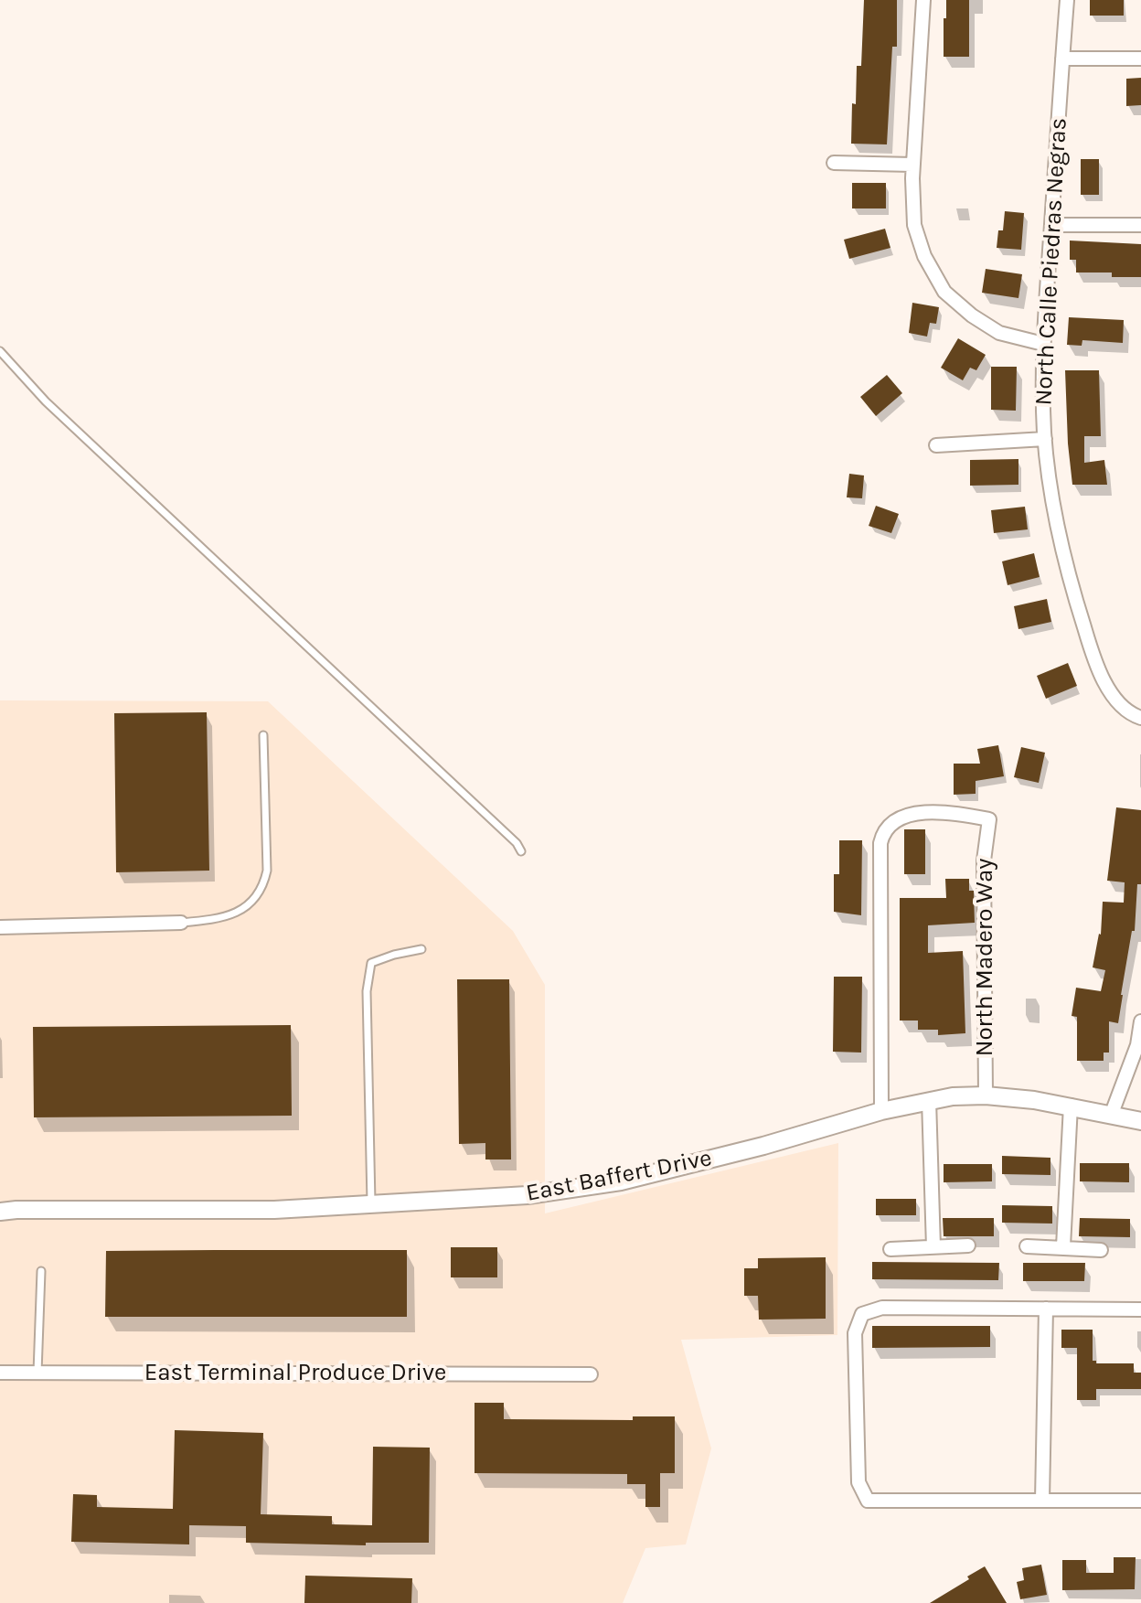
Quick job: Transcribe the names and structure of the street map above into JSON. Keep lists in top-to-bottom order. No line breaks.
{"streets":{"street":["North Calle Piedras Negras","North Madero Way","East Baffert Drive","East Terminal Produce Drive"]},"crossings":[["North Madero Way","East Baffert Drive"]]}
